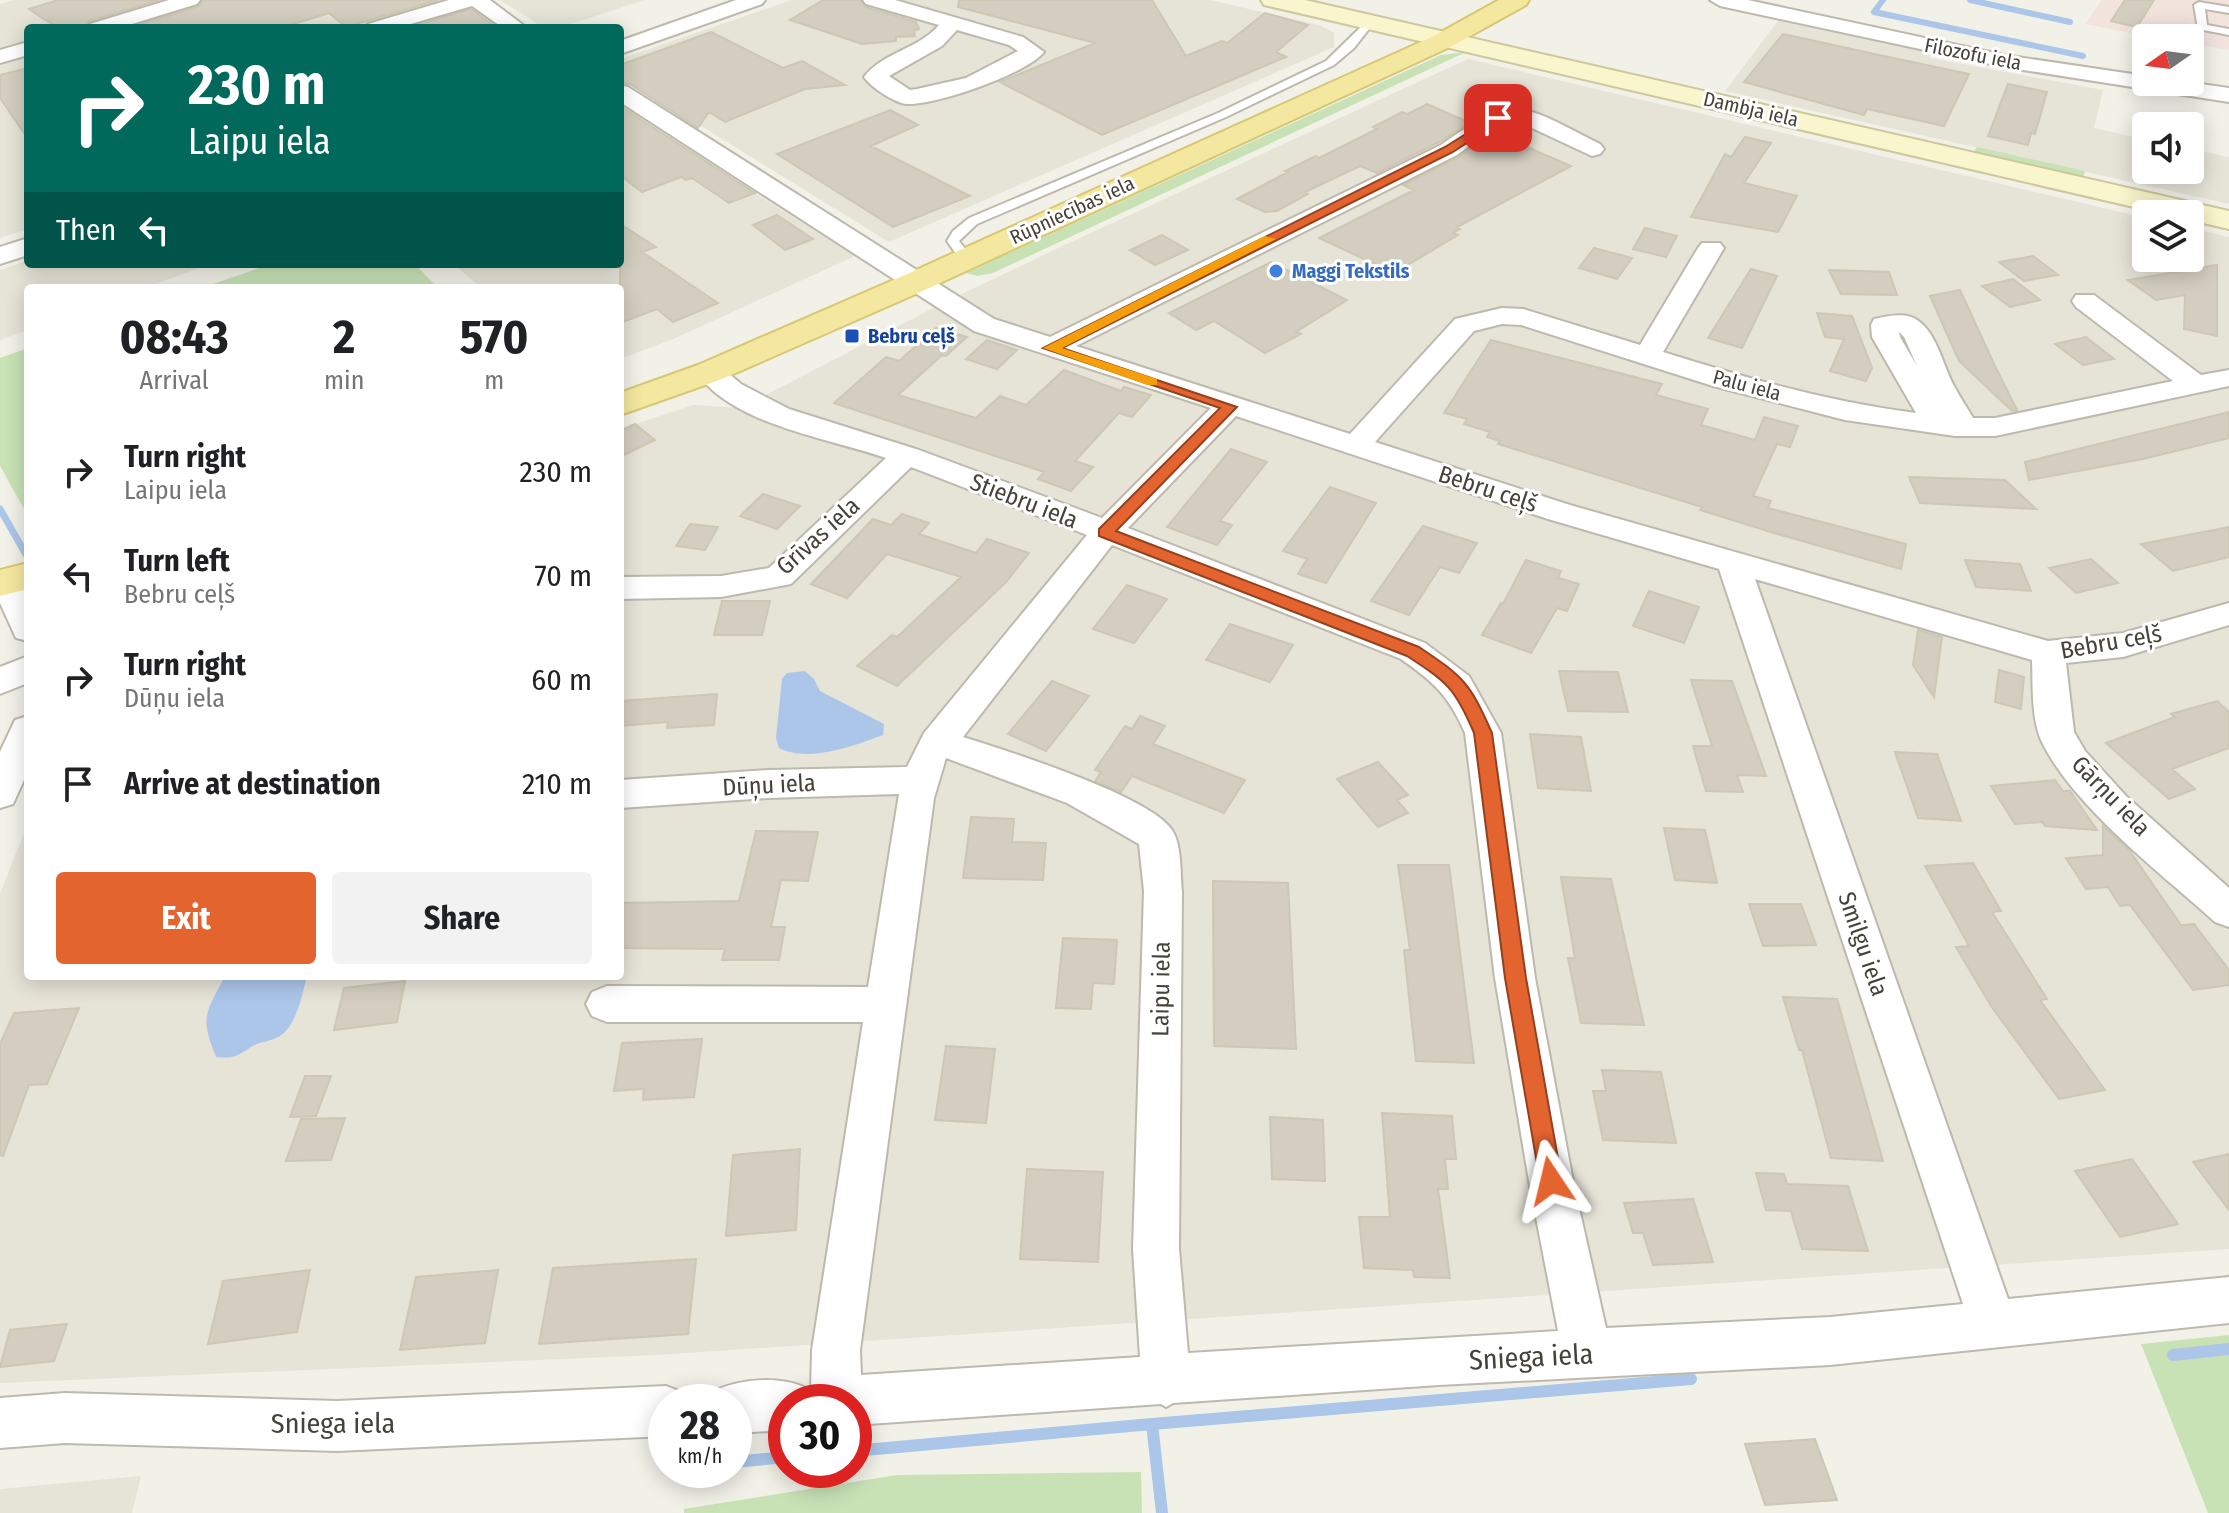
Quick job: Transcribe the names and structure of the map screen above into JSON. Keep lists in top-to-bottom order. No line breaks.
{"streets":{"main road":["Rūpniecības iela"],"street":["Filozofu iela","Dambja iela","Palu iela","Bebru ceļš","Stiebru iela","Grīvas iela","Dūņu iela","Gārņu iela","Smilgu iela","Laipu iela","Sniega iela"]},"crossings":[["Dambja iela","Rūpniecības iela"],["Rūpniecības iela","Bebru ceļš"],["Rūpniecības iela","Stiebru iela"],["Palu iela","Bebru ceļš"],["Bebru ceļš","Gārņu iela"],["Bebru ceļš","Smilgu iela"],["Stiebru iela","Grīvas iela"],["Stiebru iela","Sniega iela"],["Smilgu iela","Sniega iela"],["Laipu iela","Sniega iela"]],"places":{"other":["Maggi Tekstils"],"transit":["Bebru ceļš"]},"north":"left","page":{"turn":["230 m","Laipu iela"],"then":"Then","eta":["08:43","Arrival","2","min","570","m"],"list":[{"name":"Turn right","note":"Laipu iela","value":"230 m"},{"name":"Turn left","note":"Bebru ceļš","value":"70 m"},{"name":"Turn right","note":"Dūņu iela","value":"60 m"},{"name":"Arrive at destination","value":"210 m"}],"buttons":["Exit","Share"],"speed":"28 km/h","limit":"30"}}
